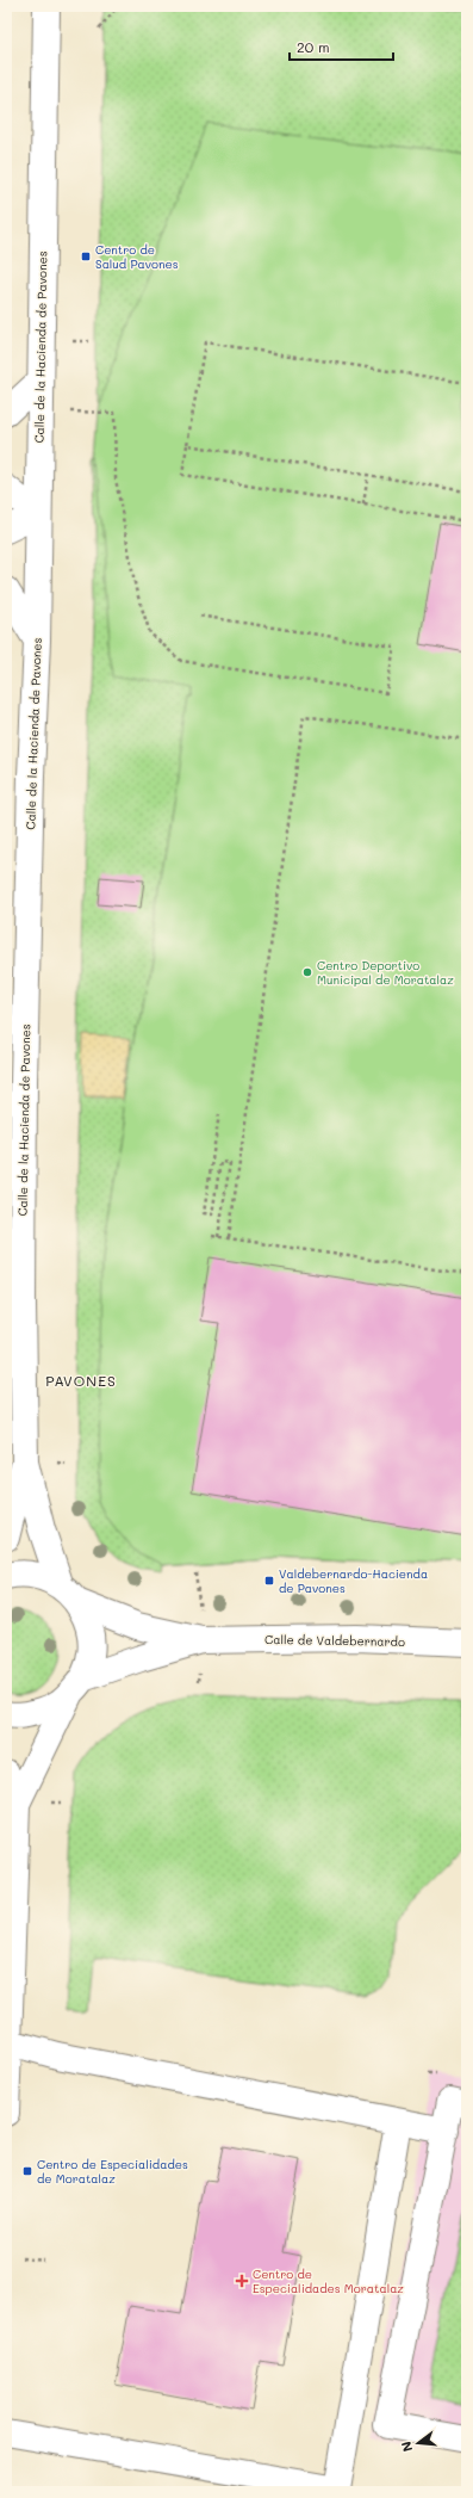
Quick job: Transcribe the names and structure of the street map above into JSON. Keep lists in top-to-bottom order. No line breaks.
{"streets":{"street":["Calle de la Hacienda de Pavones","Calle de Valdebernardo"]},"crossings":[["Calle de la Hacienda de Pavones","Calle de Valdebernardo"]],"districts":["PAVONES"],"places":{"transit":["Centro de Salud Pavones","Valdebernardo-Hacienda de Pavones","Centro de Especialidades de Moratalaz"],"other":["Centro Deportivo Municipal de Moratalaz"],"health":["Centro de Especialidades Moratalaz"]},"scale_bar":"20 m","north":"left"}
